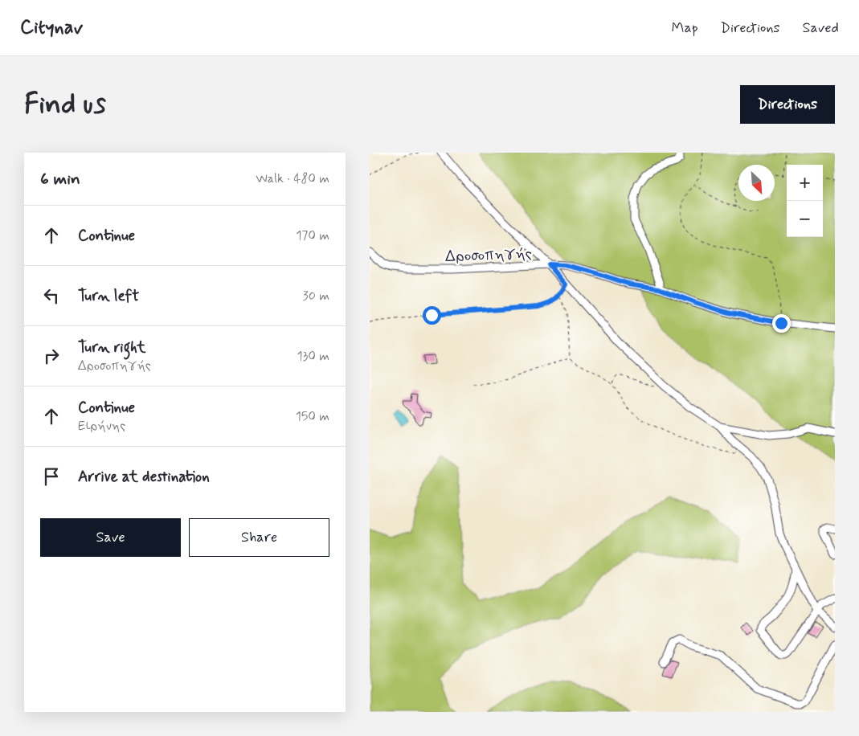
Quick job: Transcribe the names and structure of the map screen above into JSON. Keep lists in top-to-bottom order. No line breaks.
{"streets":{"street":["Δροσοπηγής"]},"north":"bottom right","page":{"header":"Citynav","nav":["Map","Directions","Saved"],"buttons":["Directions",["Save","Share"]],"title":"Find us","heading":["6 min","Walk · 480 m"],"map_buttons":["+","−"],"list":[["Continue","170 m"],["Turn left","30 m"],["Turn right","Δροσοπηγής","130 m"],["Continue","Ειρήνης","150 m"],"Arrive at destination"]}}
